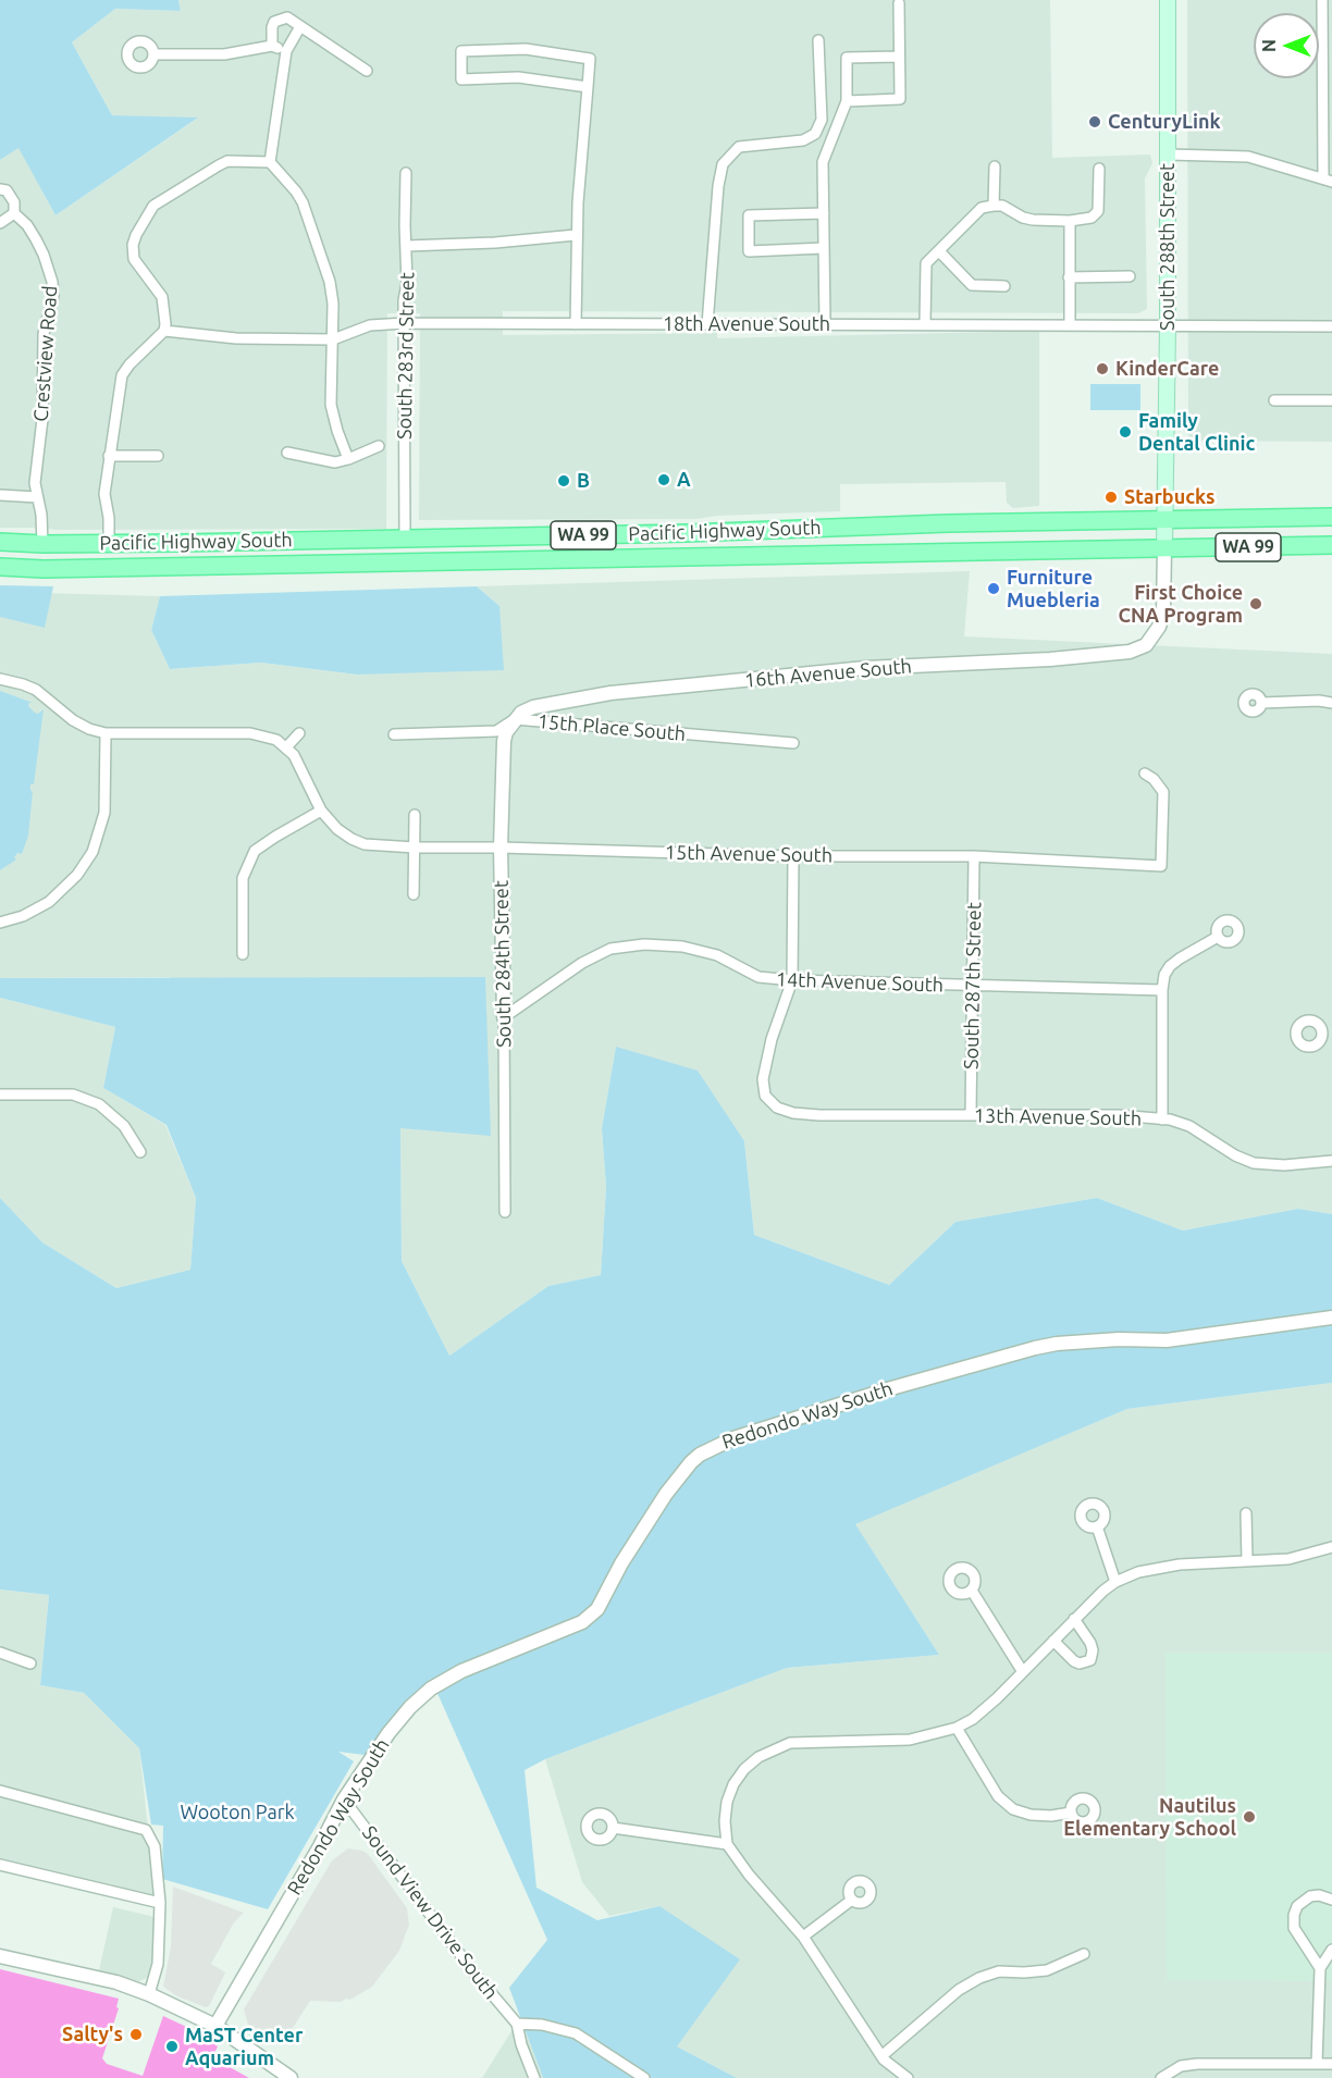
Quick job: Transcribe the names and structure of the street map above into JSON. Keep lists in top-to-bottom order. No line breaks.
{"streets":{"main road":["South 288th Street","Pacific Highway South","WA 99"],"street":["18th Avenue South","Crestview Road","South 283rd Street","16th Avenue South","15th Place South","15th Avenue South","South 284th Street","14th Avenue South","South 287th Street","13th Avenue South","Redondo Way South","Sound View Drive South"]},"crossings":[["South 288th Street","18th Avenue South"],["South 288th Street","Pacific Highway South"],["South 288th Street","16th Avenue South"],["18th Avenue South","South 283rd Street"],["Crestview Road","Pacific Highway South"],["South 283rd Street","Pacific Highway South"],["16th Avenue South","15th Place South"],["16th Avenue South","South 284th Street"],["15th Place South","South 284th Street"],["15th Avenue South","South 284th Street"],["15th Avenue South","South 287th Street"],["South 284th Street","14th Avenue South"],["14th Avenue South","South 287th Street"],["14th Avenue South","13th Avenue South"],["South 287th Street","13th Avenue South"],["Redondo Way South","Sound View Drive South"]],"parks":["Wooton Park"],"places":["CenturyLink","KinderCare","Family Dental Clinic","A","B","Starbucks","Furniture Muebleria","First Choice CNA Program","Nautilus Elementary School","Salty's","MaST Center Aquarium"],"north":"left"}
